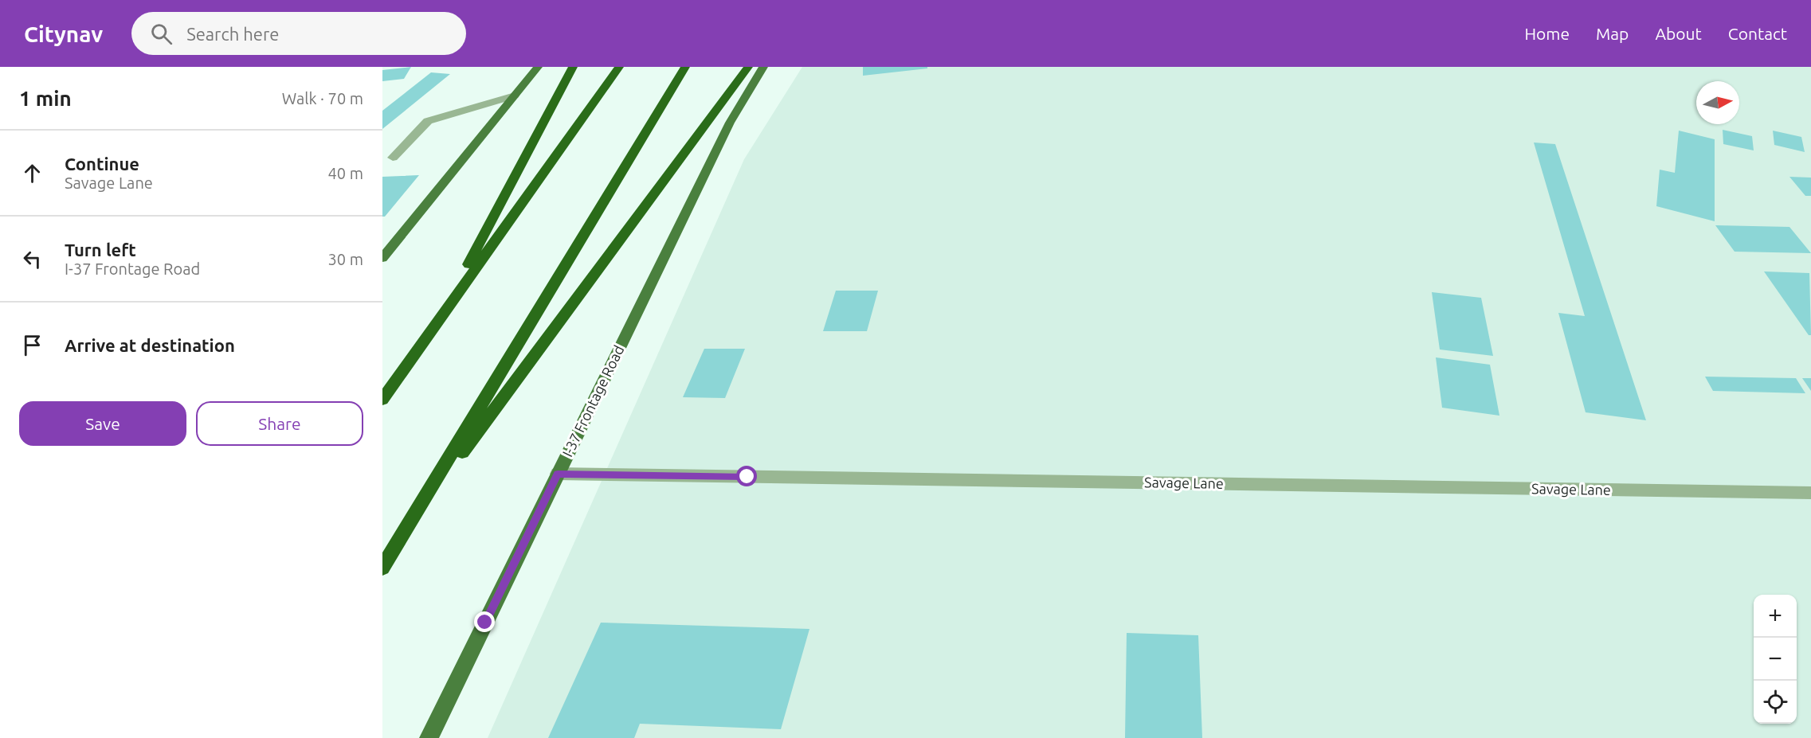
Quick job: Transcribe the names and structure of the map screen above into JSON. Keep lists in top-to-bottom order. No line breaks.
{"streets":{"main road":["I-37 Frontage Road"],"street":["Savage Lane"]},"crossings":[["I-37 Frontage Road","Savage Lane"]],"north":"right","page":{"header":"Citynav","search":"Search here","nav":["Home","Map","About","Contact"],"heading":["1 min","Walk · 70 m"],"list":[["Continue","Savage Lane","40 m"],["Turn left","I-37 Frontage Road","30 m"],"Arrive at destination"],"buttons":["Save","Share"],"map_buttons":["+","−"]}}
